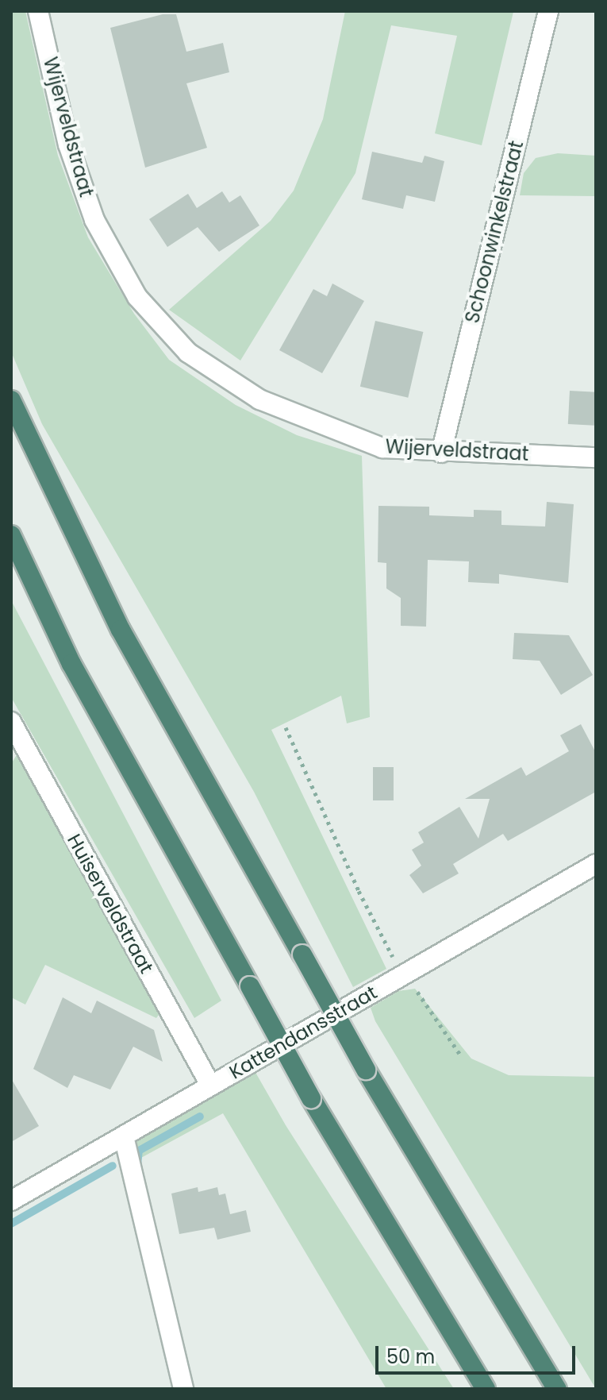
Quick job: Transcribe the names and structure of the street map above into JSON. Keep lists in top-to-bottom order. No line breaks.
{"streets":{"street":["Wijerveldstraat","Schoonwinkelstraat","Huiserveldstraat","Kattendansstraat"]},"crossings":[["Wijerveldstraat","Schoonwinkelstraat"],["Huiserveldstraat","Kattendansstraat"]],"scale_bar":"50 m"}
